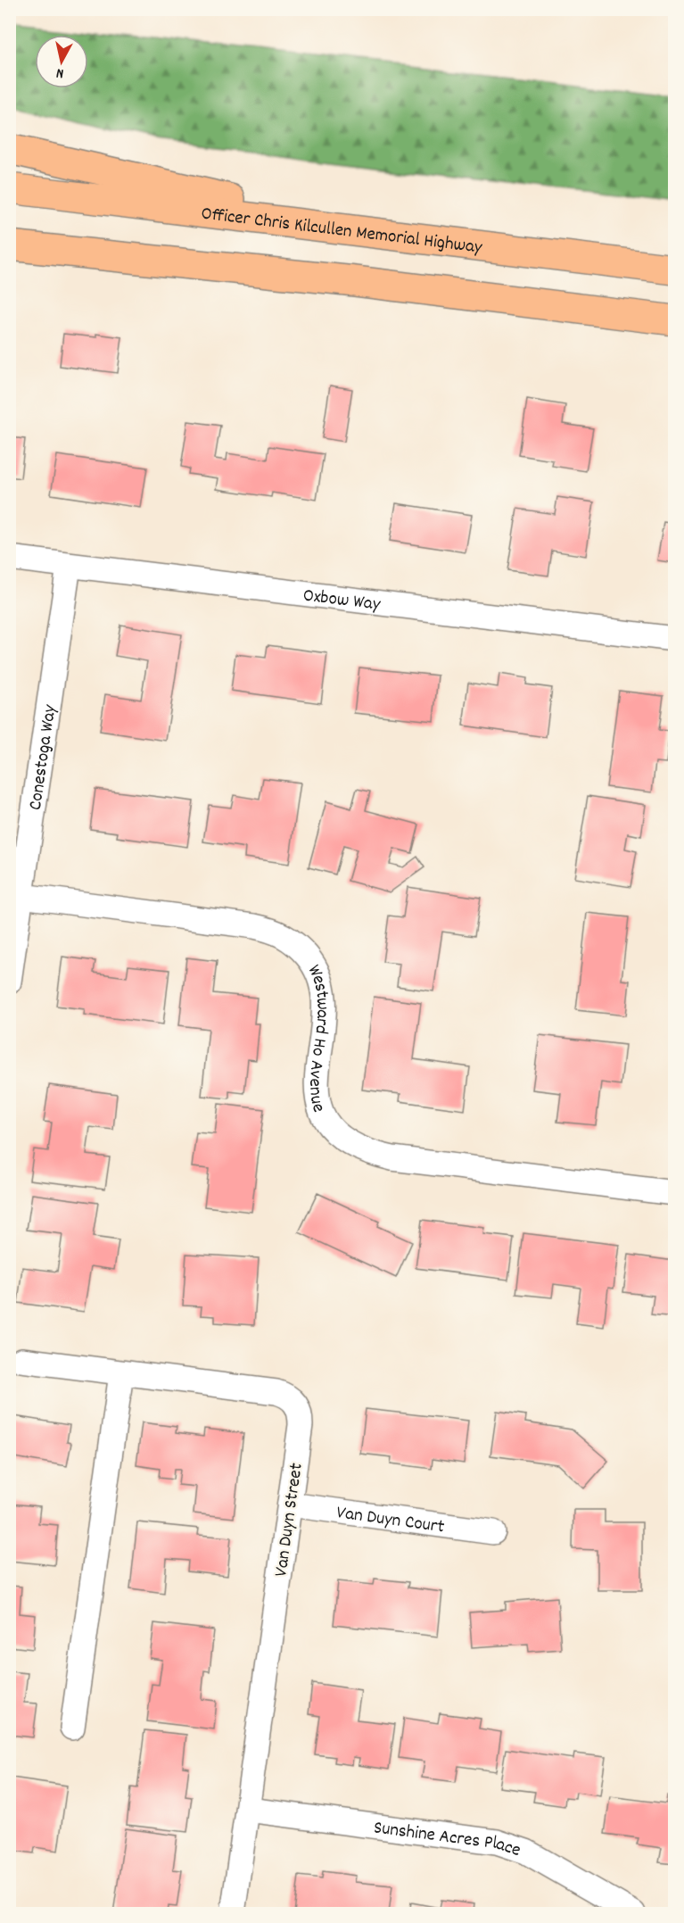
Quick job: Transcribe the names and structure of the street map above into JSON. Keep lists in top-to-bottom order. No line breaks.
{"streets":{"highway":["Officer Chris Kilcullen Memorial Highway"],"street":["Oxbow Way","Conestoga Way","Westward Ho Avenue","Van Duyn Court","Van Duyn Street","Sunshine Acres Place"]},"crossings":[["Oxbow Way","Conestoga Way"],["Conestoga Way","Westward Ho Avenue"],["Van Duyn Court","Van Duyn Street"],["Van Duyn Street","Sunshine Acres Place"]],"north":"bottom"}
